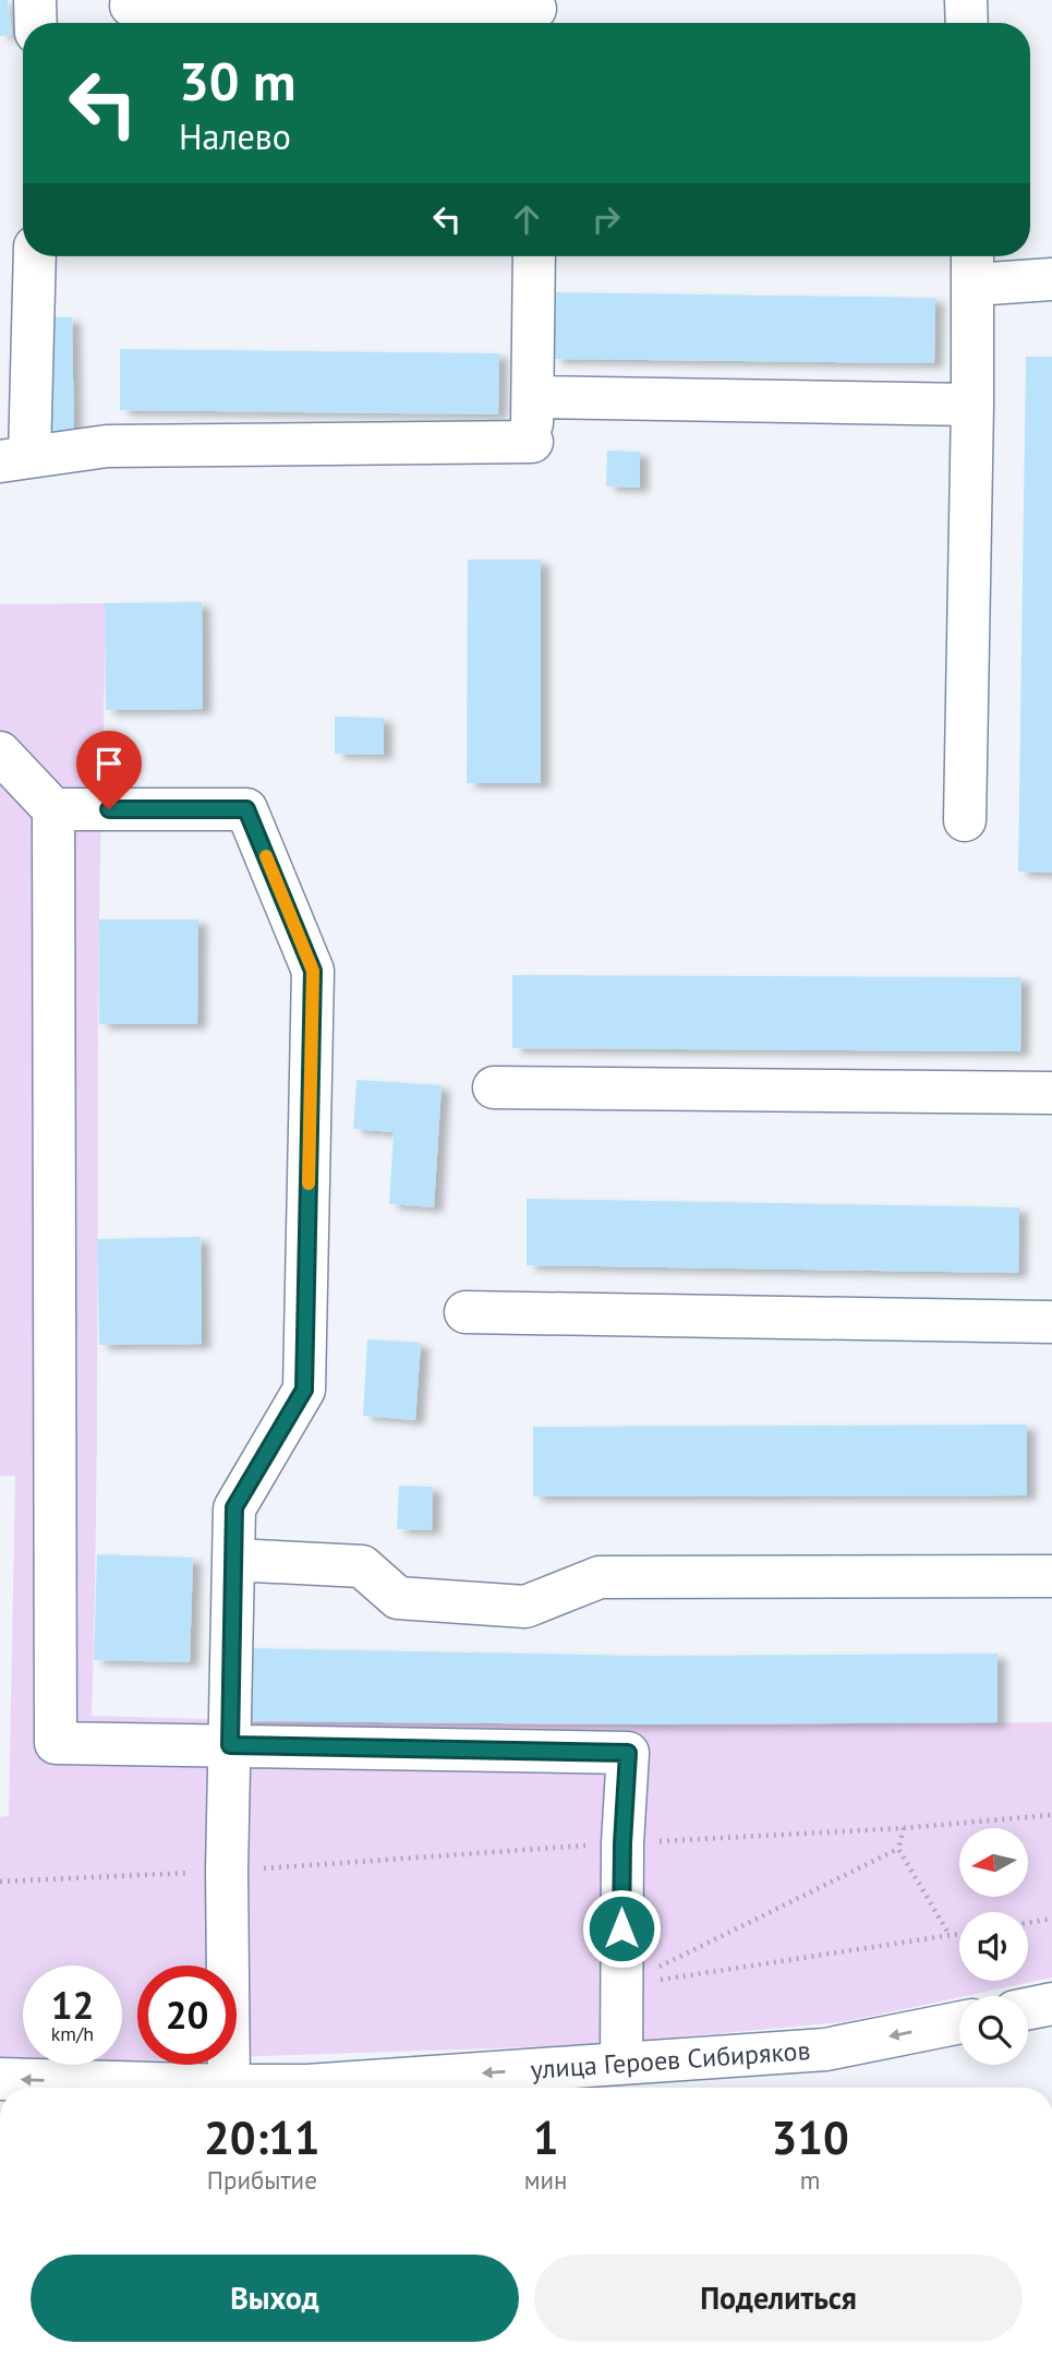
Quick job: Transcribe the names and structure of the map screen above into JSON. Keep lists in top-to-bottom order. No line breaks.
{"streets":{"street":["улица Героев Сибиряков"]},"one_way":["улица Героев Сибиряков"],"north":"left","page":{"turn":["30 m","Налево"],"speed":"12 km/h","limit":"20","eta":["20:11","Прибытие","1","мин","310","m"],"buttons":["Выход","Поделиться"]}}
